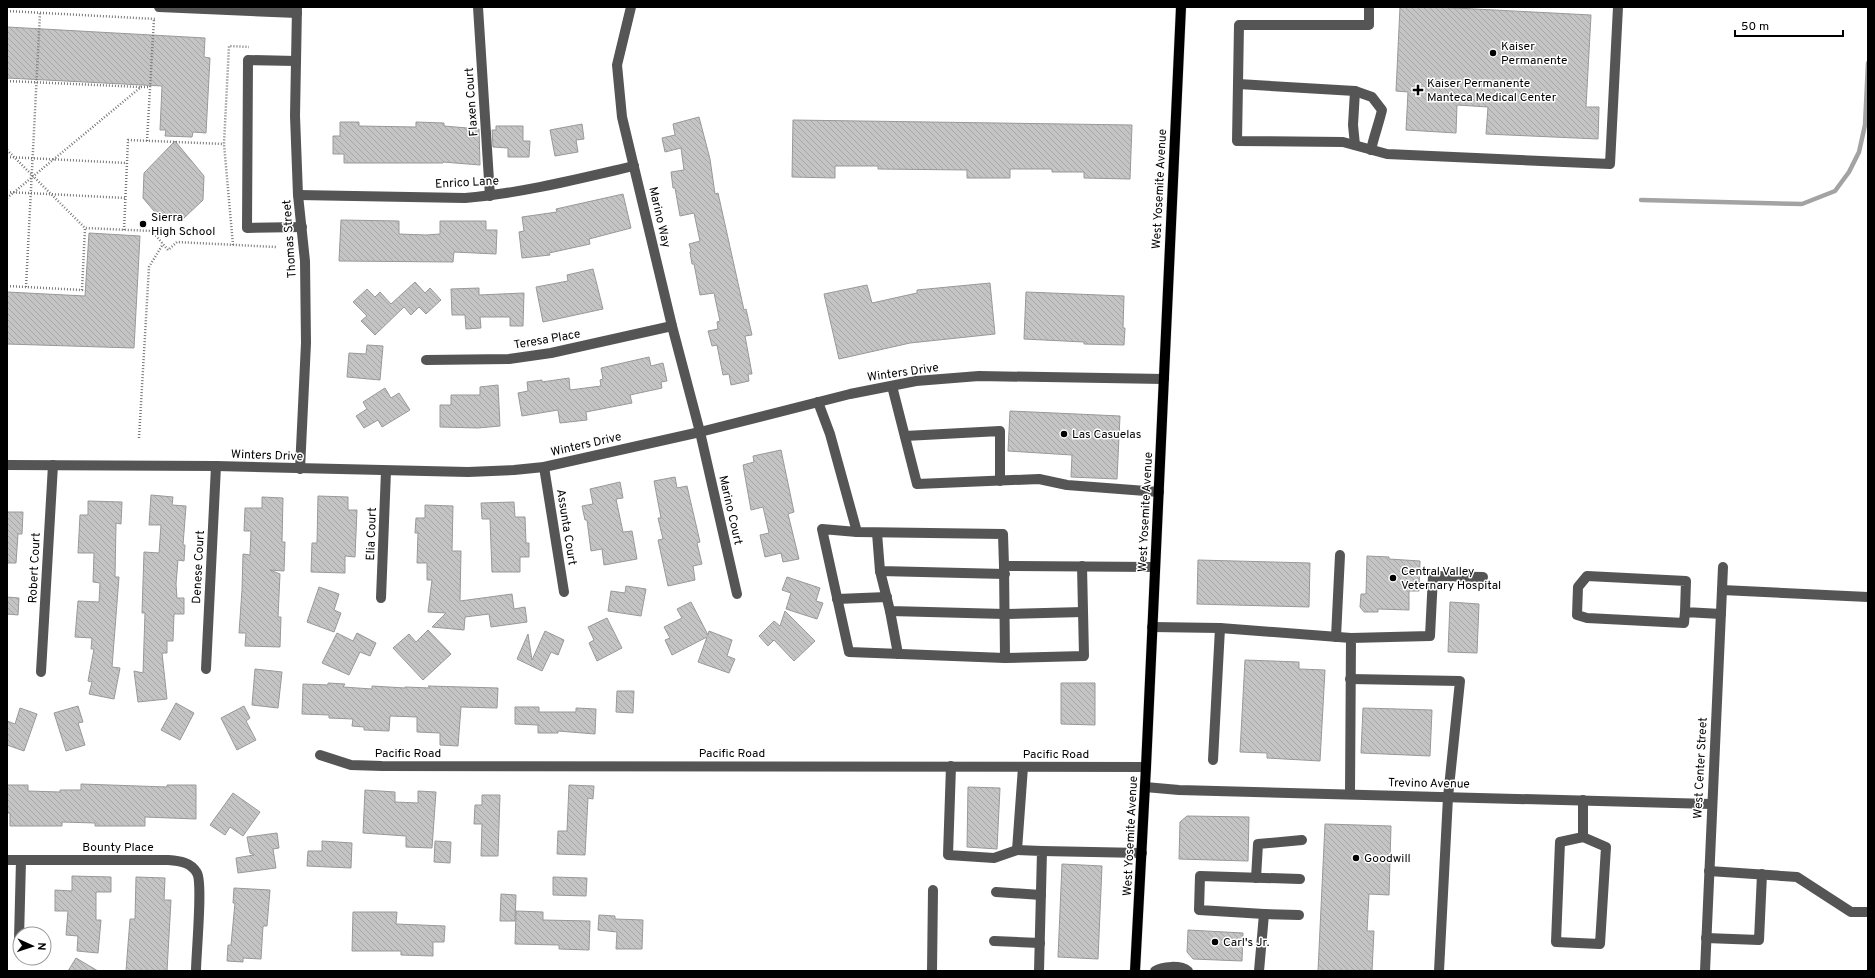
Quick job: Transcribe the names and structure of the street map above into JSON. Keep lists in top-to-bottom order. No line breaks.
{"streets":{"main road":["West Yosemite Avenue"],"street":["Flaxen Court","Enrico Lane","Marino Way","Thomas Street","Teresa Place","Winters Drive","Marino Court","Assunta Court","Elia Court","Denese Court","Robert Court","Pacific Road","West Center Street","Trevino Avenue","Bounty Place"]},"crossings":[["Flaxen Court","Enrico Lane"],["Enrico Lane","Marino Way"],["Enrico Lane","Thomas Street"],["West Yosemite Avenue","Winters Drive"],["West Yosemite Avenue","Pacific Road"],["West Yosemite Avenue","Trevino Avenue"],["Marino Way","Teresa Place"],["Marino Way","Winters Drive"],["Marino Way","Marino Court"],["Thomas Street","Winters Drive"],["Winters Drive","Marino Court"],["Winters Drive","Assunta Court"],["Winters Drive","Elia Court"],["Winters Drive","Denese Court"],["Winters Drive","Robert Court"],["West Center Street","Trevino Avenue"]],"places":{"other":["Kaiser Permanente","Sierra High School","Las Casuelas","Central Valley Veternary Hospital","Goodwill","Carl's Jr."],"health":["Kaiser Permanente Manteca Medical Center"]},"scale_bar":"50 m","north":"right"}
